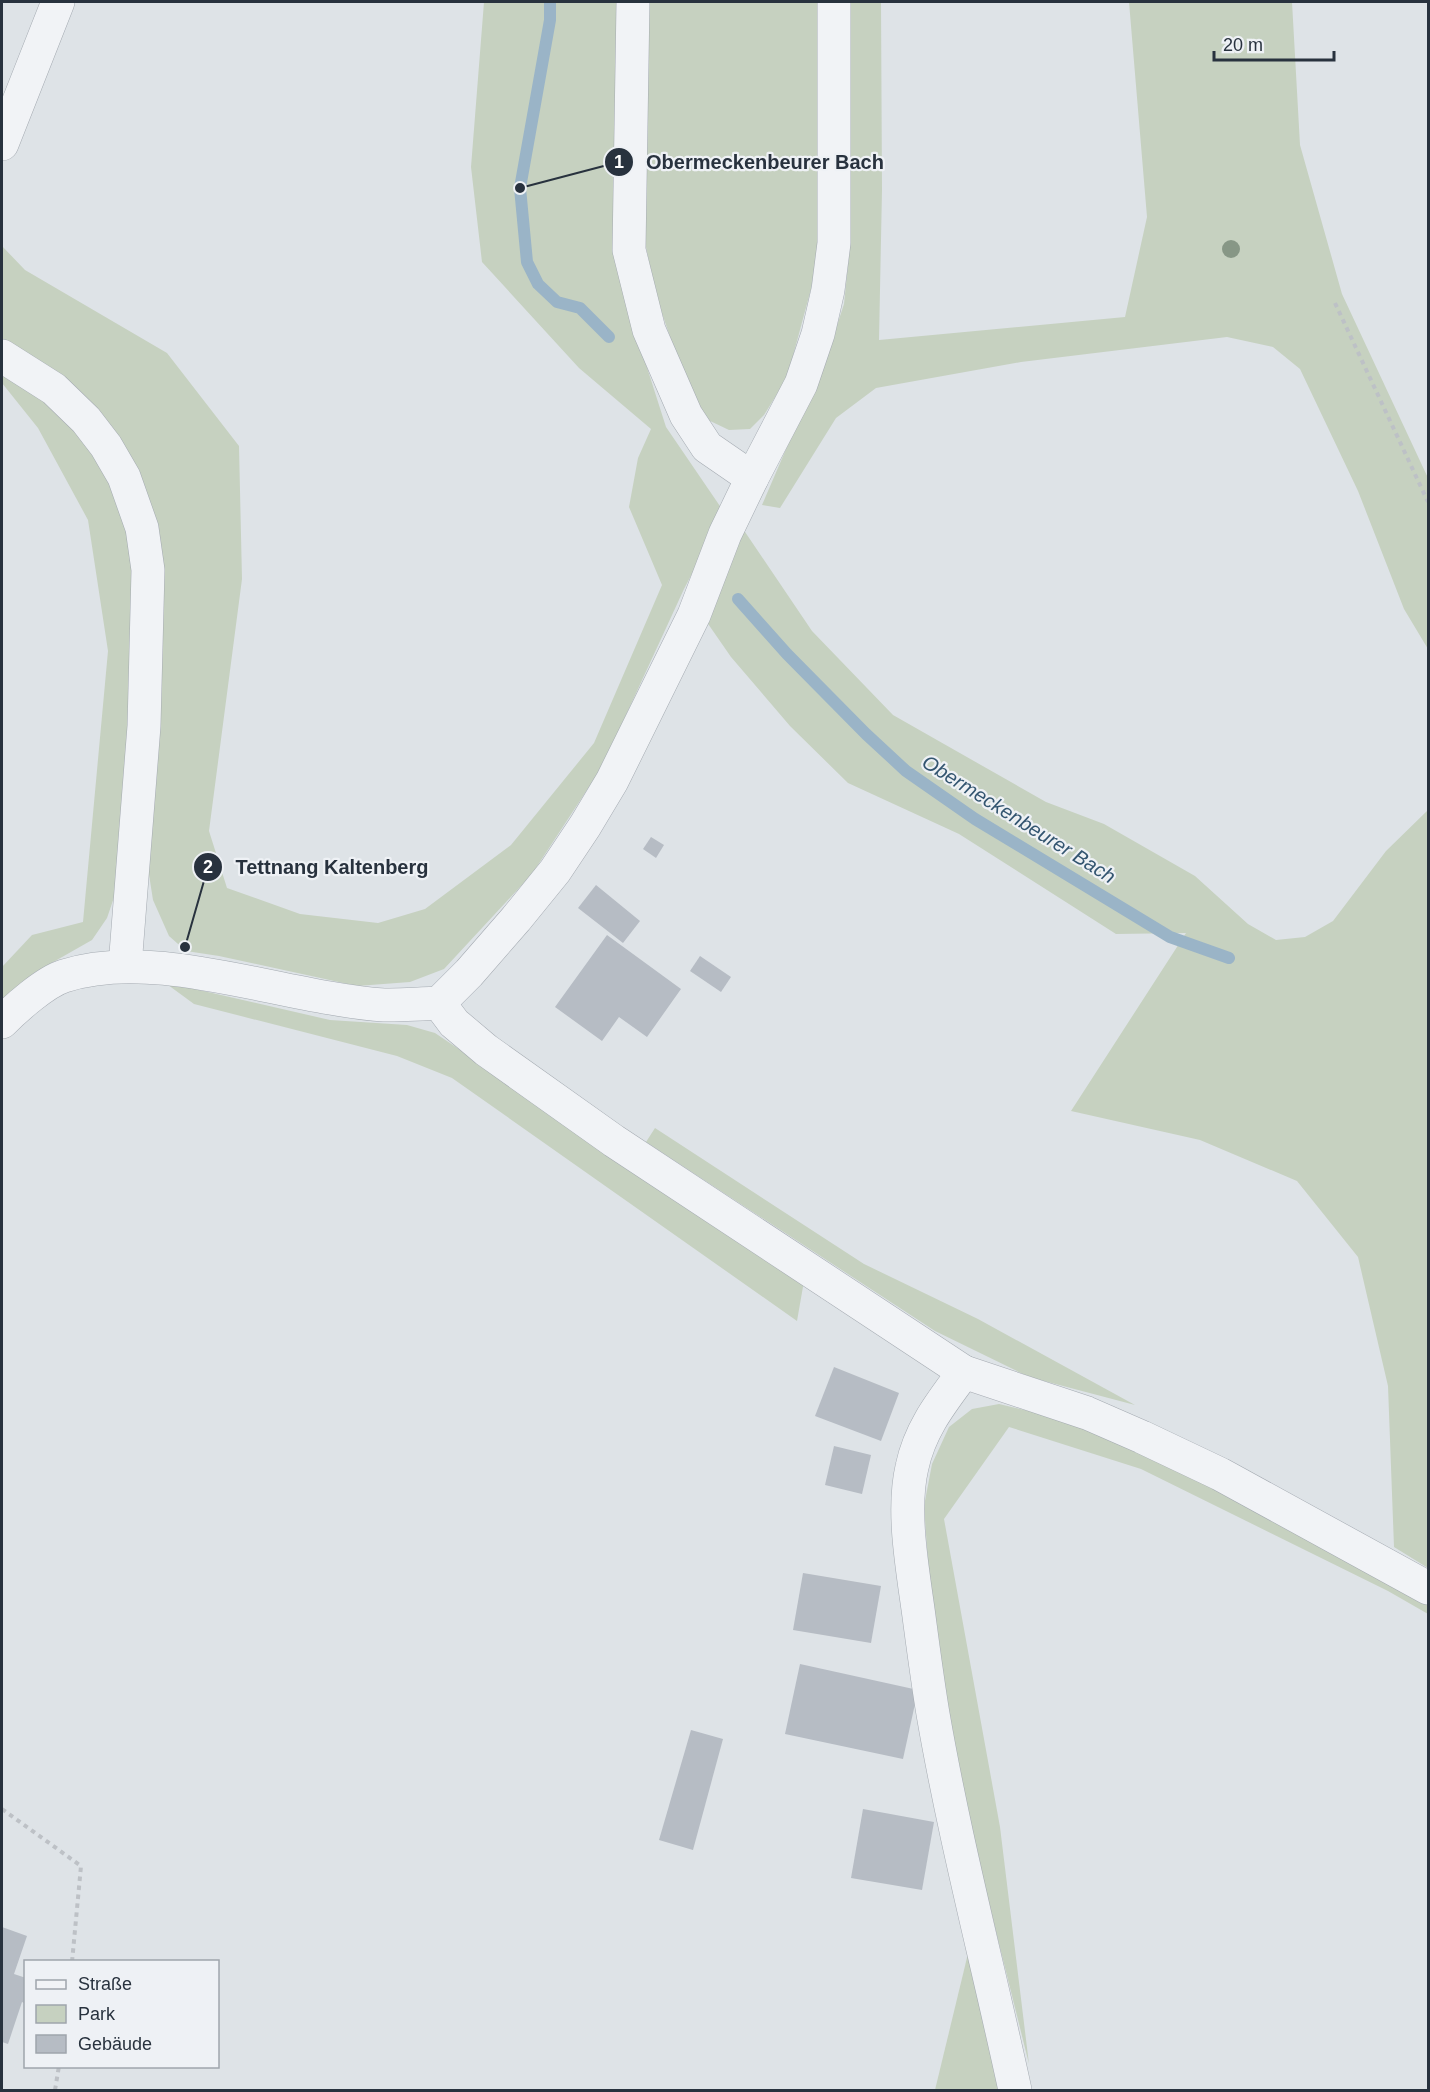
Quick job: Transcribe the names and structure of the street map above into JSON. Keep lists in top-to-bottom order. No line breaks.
{"water":["Obermeckenbeurer Bach"],"places":["Obermeckenbeurer Bach","Tettnang Kaltenberg"],"legend":["Straße","Park","Gebäude"],"scale_bar":"20 m"}
